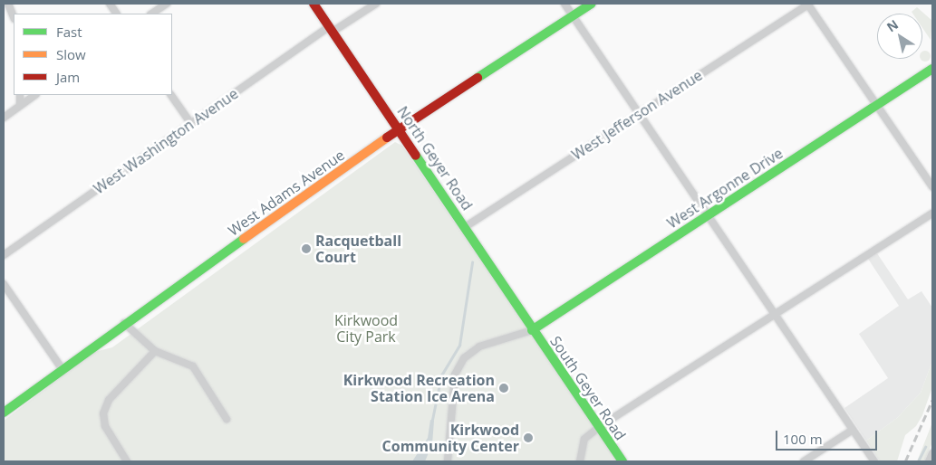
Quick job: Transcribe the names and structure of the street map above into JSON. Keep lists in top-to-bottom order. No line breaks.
{"streets":{"street":["West Jefferson Avenue","West Washington Avenue","North Geyer Road","West Argonne Drive","West Adams Avenue","South Geyer Road"]},"crossings":[["West Jefferson Avenue","North Geyer Road"],["West Washington Avenue","North Geyer Road"],["North Geyer Road","West Argonne Drive"],["North Geyer Road","West Adams Avenue"],["North Geyer Road","South Geyer Road"],["West Argonne Drive","South Geyer Road"]],"parks":["Kirkwood City Park"],"places":["Racquetball Court","Kirkwood Recreation Station Ice Arena","Kirkwood Community Center"],"legend":["Fast","Slow","Jam"],"scale_bar":"100 m","north":"top left"}
